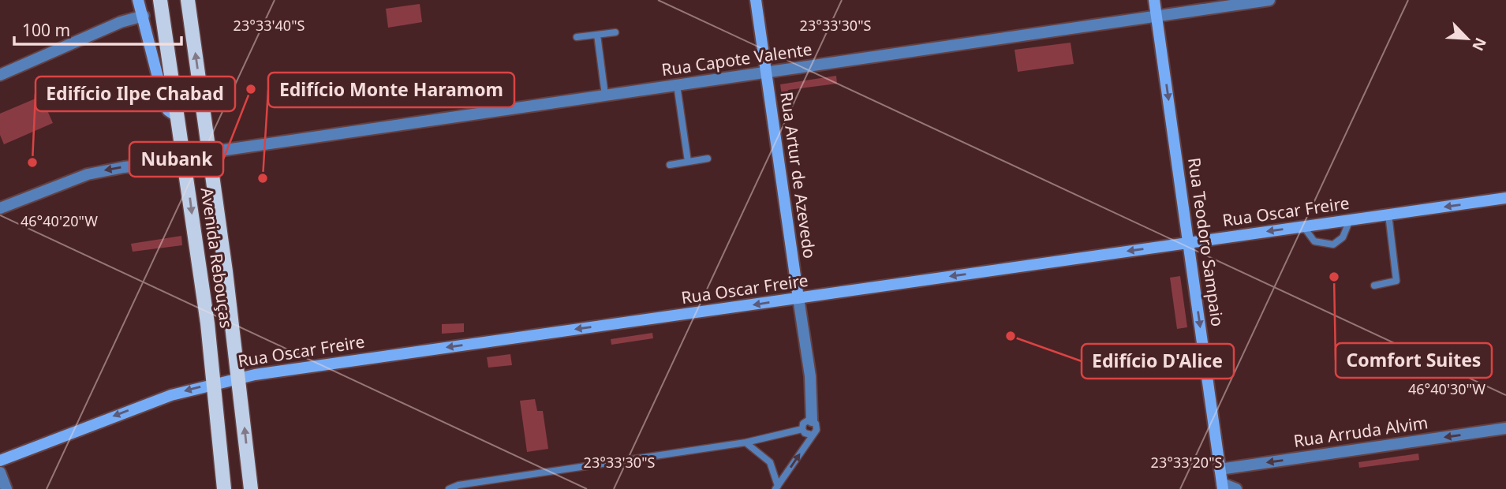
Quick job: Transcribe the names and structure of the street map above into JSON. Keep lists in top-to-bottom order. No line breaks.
{"streets":{"main road":["Avenida Rebouças"],"street":["Rua Capote Valente","Rua Artur de Azevedo","Rua Oscar Freire","Rua Teodoro Sampaio","Rua Arruda Alvim"]},"crossings":[["Rua Capote Valente","Rua Artur de Azevedo"],["Rua Capote Valente","Rua Teodoro Sampaio"],["Rua Capote Valente","Avenida Rebouças"],["Rua Artur de Azevedo","Rua Oscar Freire"],["Rua Oscar Freire","Rua Teodoro Sampaio"],["Rua Oscar Freire","Avenida Rebouças"],["Rua Teodoro Sampaio","Rua Arruda Alvim"]],"one_way":["Rua Oscar Freire","Rua Teodoro Sampaio","Rua Arruda Alvim"],"places":["Nubank","Edifício Ilpe Chabad","Edifício Monte Haramom","Comfort Suites","Edifício D'Alice"],"scale_bar":"100 m","north":"bottom right","coordinates":["23°33'40\"S","23°33'30\"S","46°40'20\"W","46°40'30\"W","23°33'20\"S"]}
